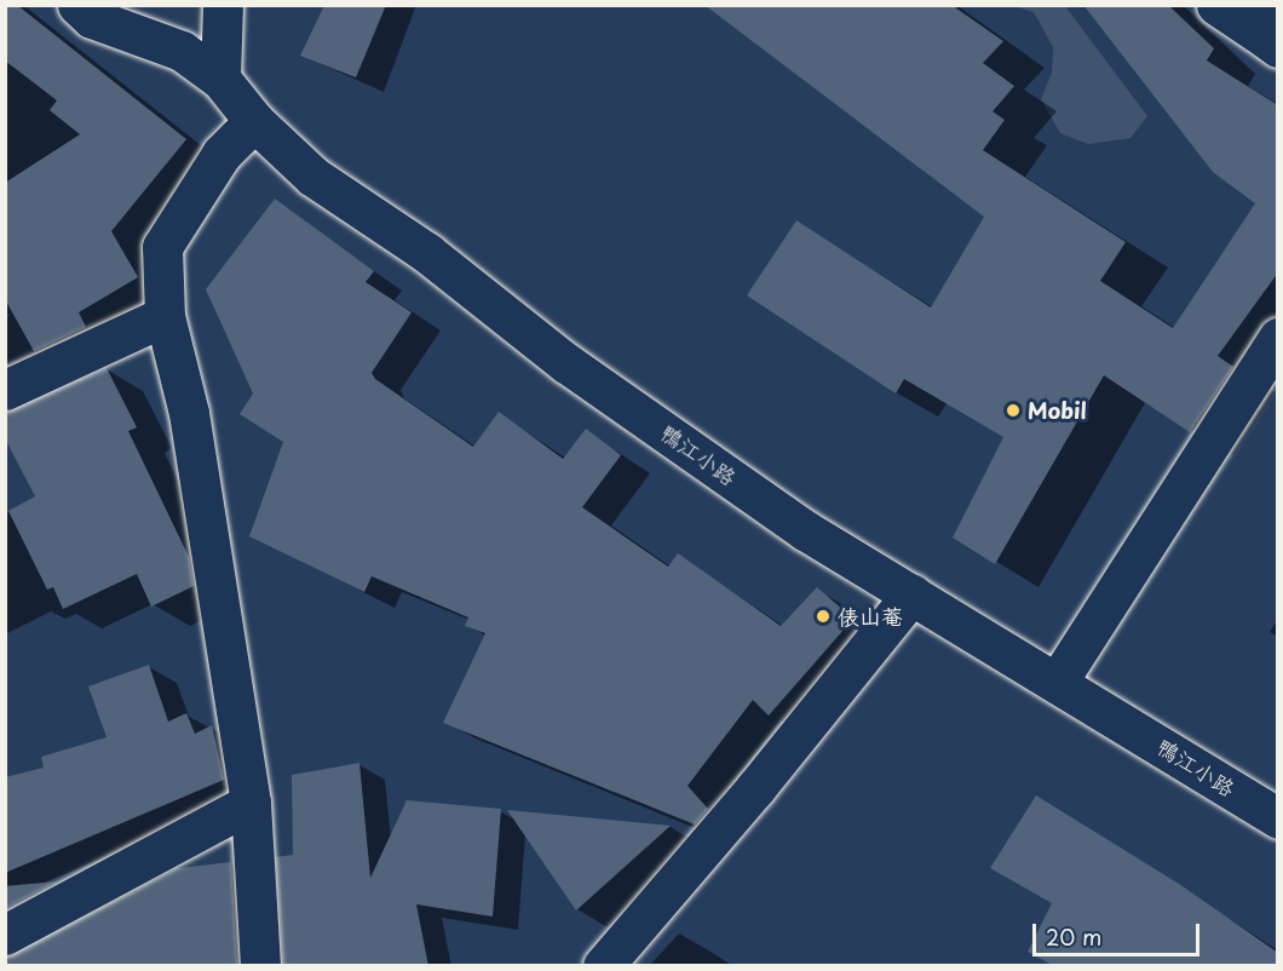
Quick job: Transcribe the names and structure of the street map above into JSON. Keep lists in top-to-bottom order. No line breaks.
{"streets":{"street":["鴨江小路"]},"places":["Mobil","俵山菴"],"scale_bar":"20 m"}
